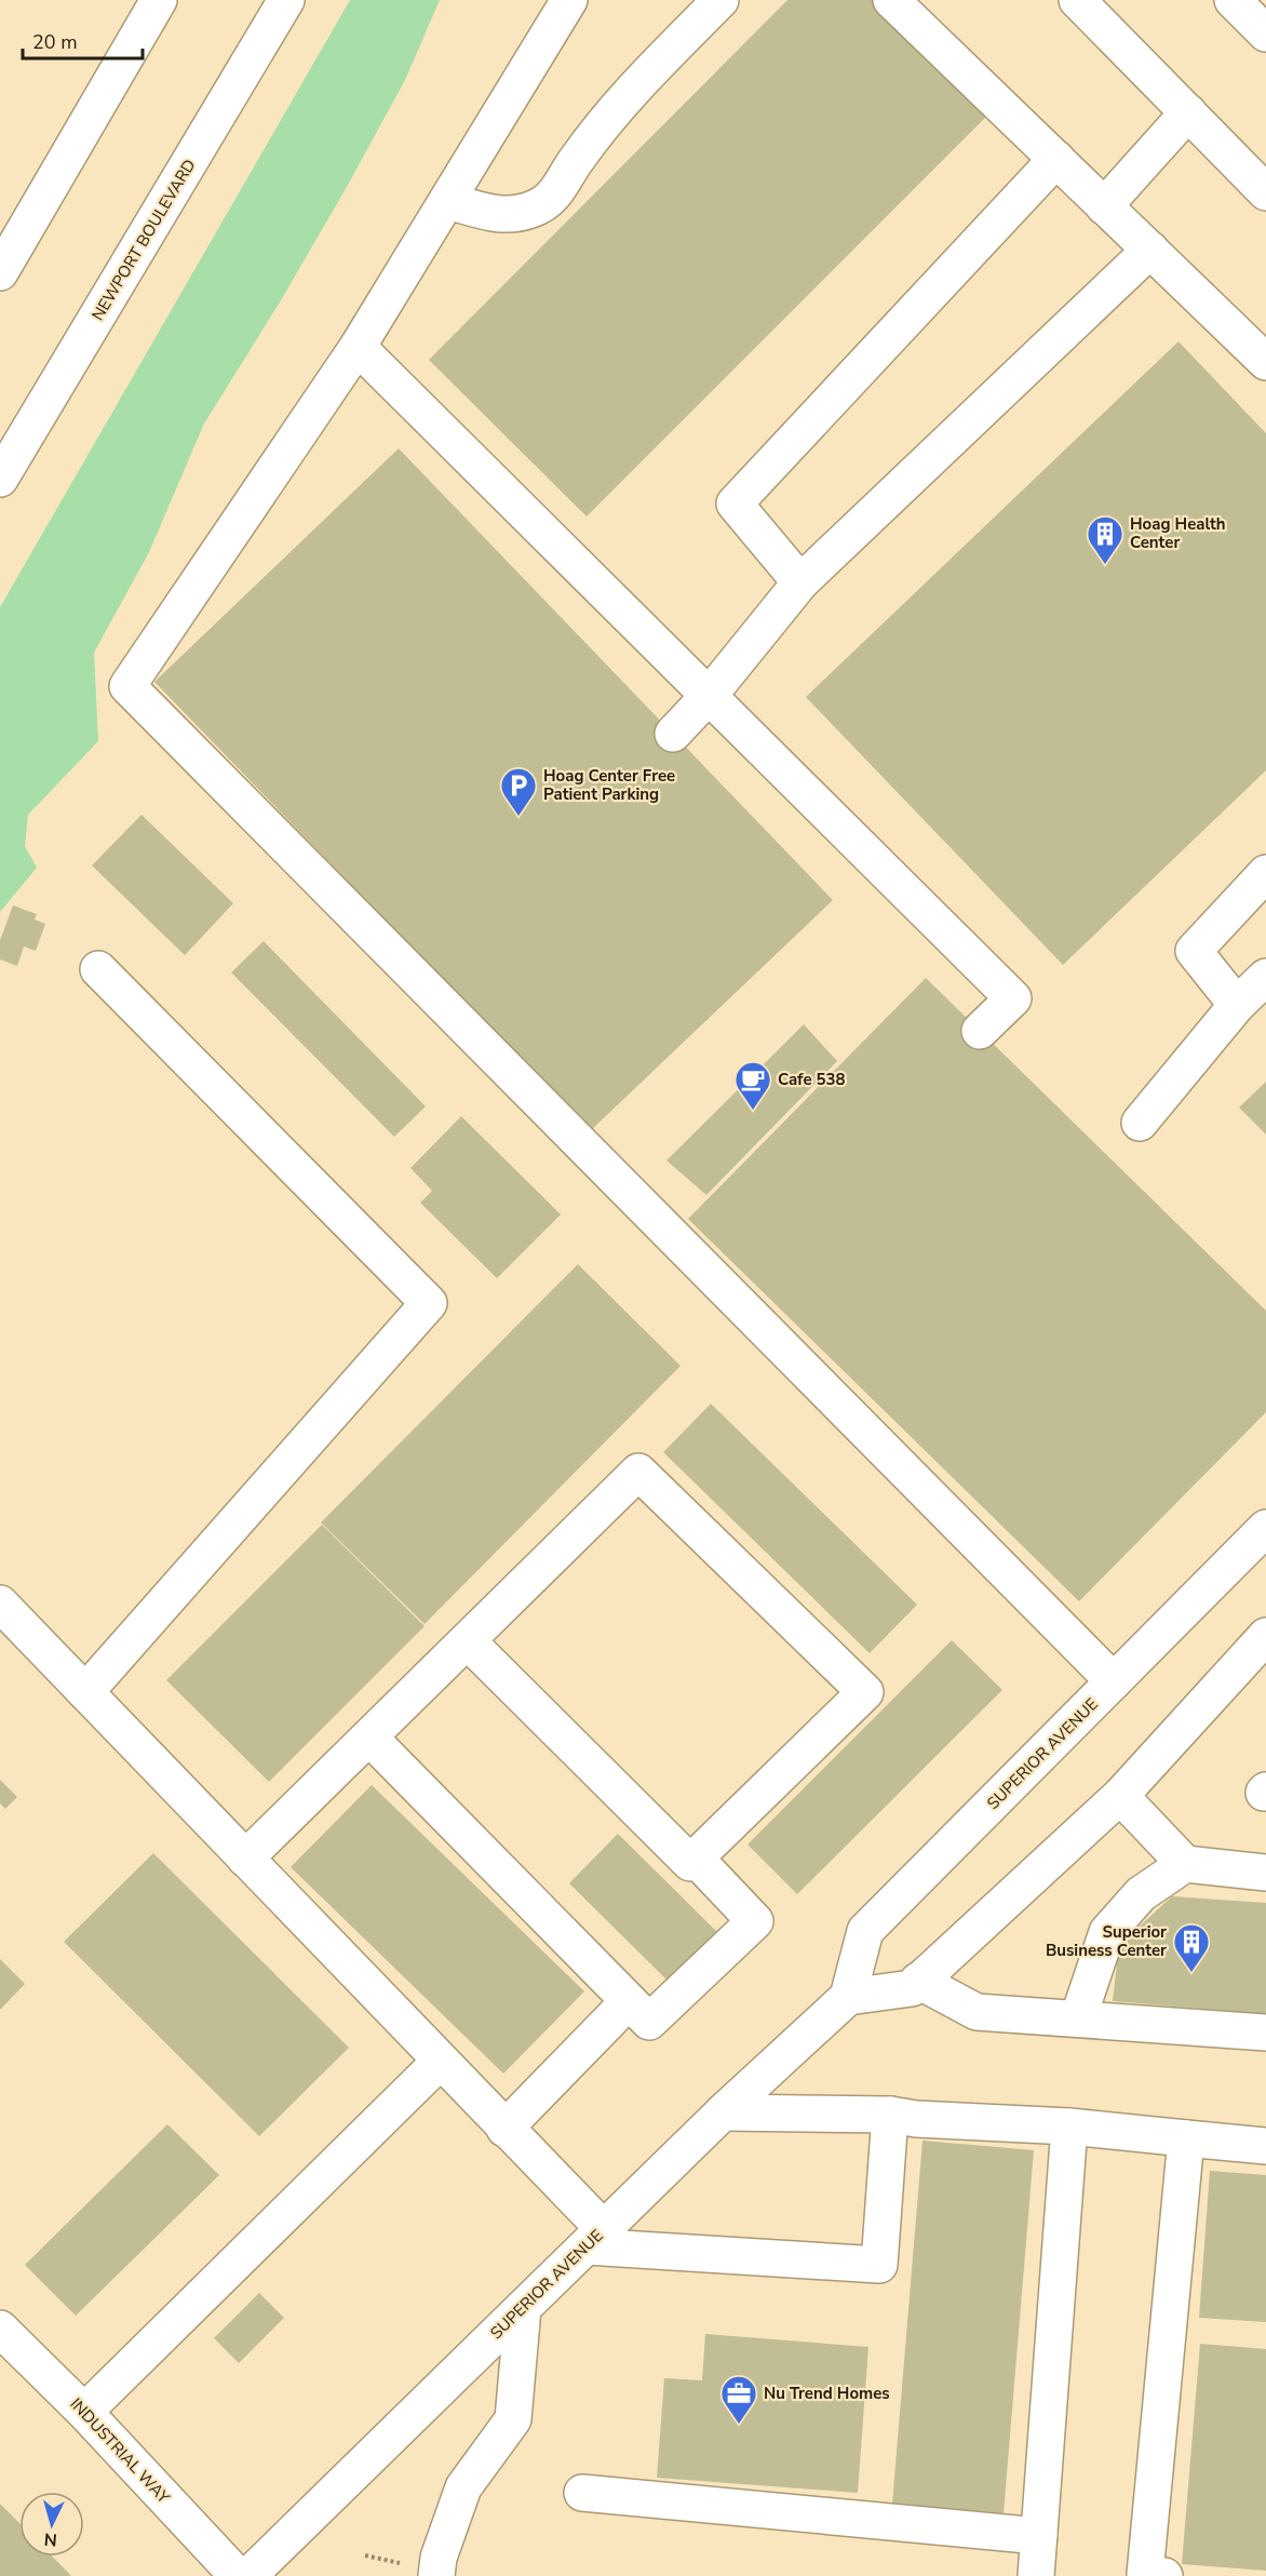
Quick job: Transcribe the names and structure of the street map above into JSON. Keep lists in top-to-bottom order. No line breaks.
{"streets":{"main road":["NEWPORT BOULEVARD","SUPERIOR AVENUE","INDUSTRIAL WAY"]},"places":{"building":["Hoag Health Center","Superior Business Center"],"parking":["Hoag Center Free Patient Parking"],"cafe":["Cafe 538"],"office":["Nu Trend Homes"]},"scale_bar":"20 m","north":"bottom"}
